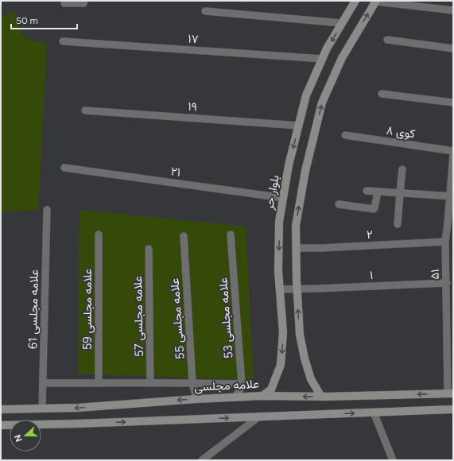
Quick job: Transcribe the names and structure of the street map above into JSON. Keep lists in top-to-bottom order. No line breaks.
{"streets":{"main road":["بلوار حر","علامه مجلسی"],"street":["۱۷","۱۹","کوی ۸","۲۱","۲","۵۱","۱","علامه مجلسی 61","علامه مجلسی 59","علامه مجلسی 57","علامه مجلسی 53","علامه مجلسی 55"]},"crossings":[["۱۷","بلوار حر"],["۱۹","بلوار حر"],["۲۱","بلوار حر"],["بلوار حر","۱"],["بلوار حر","علامه مجلسی"],["۲","۵۱"],["۵۱","۱"],["۵۱","علامه مجلسی"],["علامه مجلسی 61","علامه مجلسی"],["علامه مجلسی 55","علامه مجلسی"]],"scale_bar":"50 m","north":"left"}
